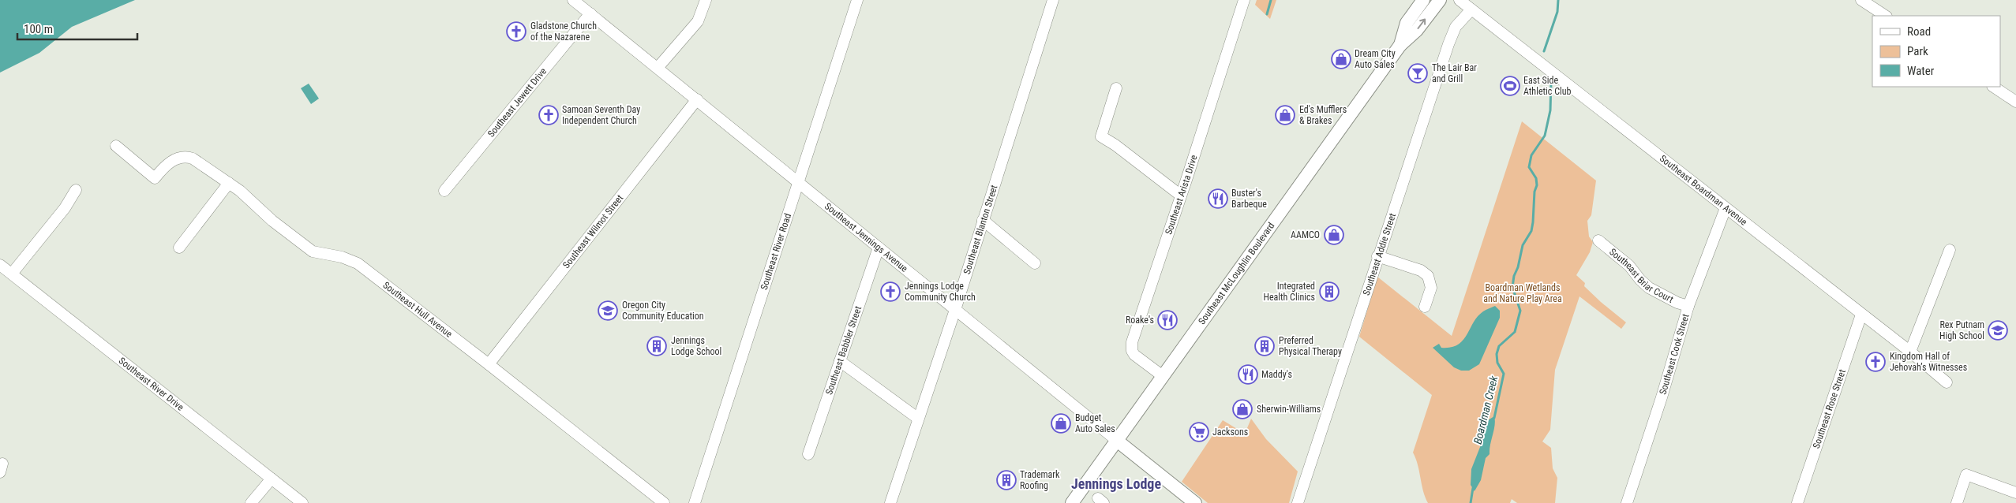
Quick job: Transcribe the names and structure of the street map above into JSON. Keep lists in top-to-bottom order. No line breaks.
{"streets":{"main road":["Southeast Jennings Avenue","Southeast McLoughlin Boulevard"],"street":["Southeast Jewett Drive","Southeast Boardman Avenue","Southeast Arista Drive","Southeast Blanton Street","Southeast Wilmot Street","Southeast River Road","Southeast Addie Street","Southeast Briar Court","Southeast Hull Avenue","Southeast Babbler Street","Southeast Cook Street","Southeast River Drive","Southeast Rose Street"]},"crossings":[["Southeast Jewett Drive","Southeast Jennings Avenue"],["Southeast Boardman Avenue","Southeast Addie Street"],["Southeast Boardman Avenue","Southeast Cook Street"],["Southeast Boardman Avenue","Southeast Rose Street"],["Southeast Arista Drive","Southeast McLoughlin Boulevard"],["Southeast Blanton Street","Southeast Jennings Avenue"],["Southeast Wilmot Street","Southeast Jennings Avenue"],["Southeast Wilmot Street","Southeast Hull Avenue"],["Southeast Jennings Avenue","Southeast River Road"],["Southeast Jennings Avenue","Southeast McLoughlin Boulevard"],["Southeast Jennings Avenue","Southeast Babbler Street"],["Southeast Briar Court","Southeast Cook Street"]],"districts":["Jennings Lodge"],"water":["Boardman Creek"],"parks":["Boardman Wetlands and Nature Play Area"],"places":{"church":["Gladstone Church of the Nazarene","Samoan Seventh Day Independent Church","Jennings Lodge Community Church","Kingdom Hall of Jehovah’s Witnesses"],"shop":["Dream City Auto Sales","Ed's Mufflers & Brakes","AAMCO","Sherwin-Williams","Budget Auto Sales"],"bar":["The Lair Bar and Grill"],"sports":["East Side Athletic Club"],"restaurant":["Buster's Barbeque","Roake's","Maddy's"],"building":["Integrated Health Clinics","Jennings Lodge School","Preferred Physical Therapy","Trademark Roofing"],"school or university":["Oregon City Community Education","Rex Putnam High School"],"supermarket":["Jacksons"]},"legend":["Road","Park","Water"],"scale_bar":"100 m"}
